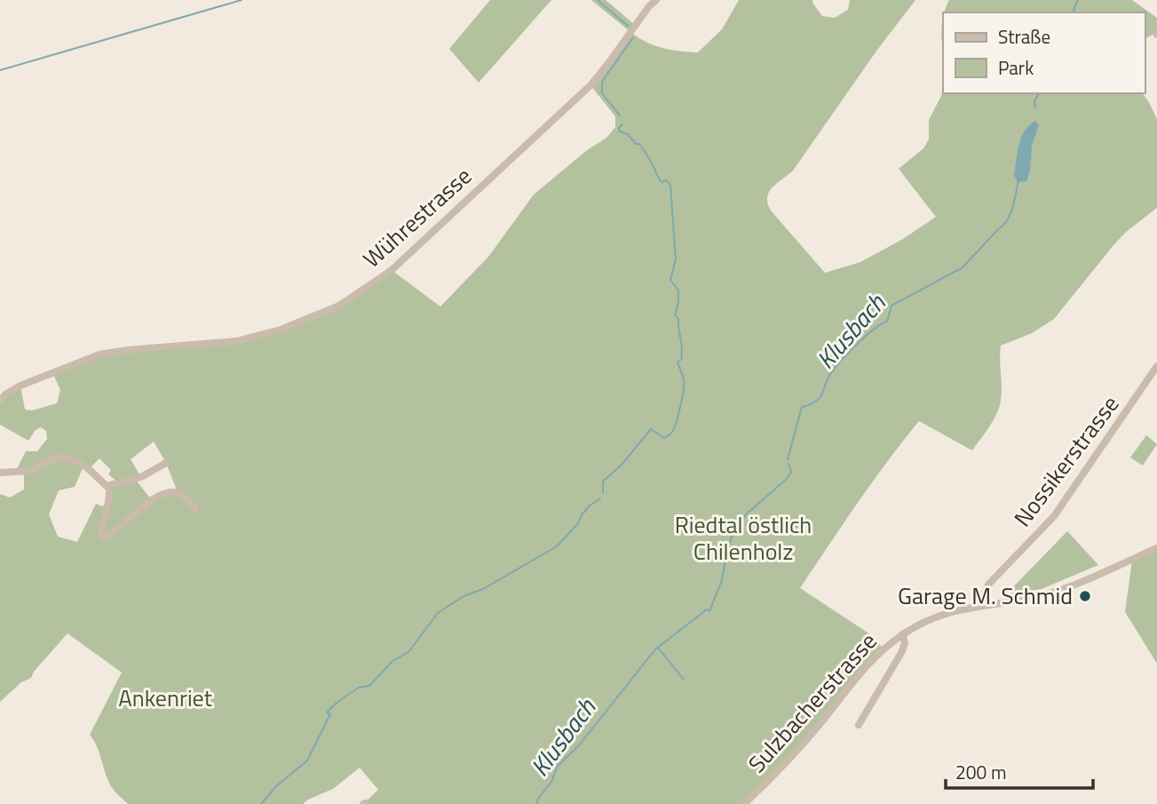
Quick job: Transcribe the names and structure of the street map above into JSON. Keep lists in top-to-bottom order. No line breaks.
{"streets":{"street":["Wührestrasse","Nossikerstrasse","Sulzbacherstrasse"]},"crossings":[["Nossikerstrasse","Sulzbacherstrasse"]],"water":["Klusbach"],"parks":["Riedtal östlich Chilenholz","Ankenriet"],"places":["Garage M. Schmid"],"legend":["Straße","Park"],"scale_bar":"200 m"}
